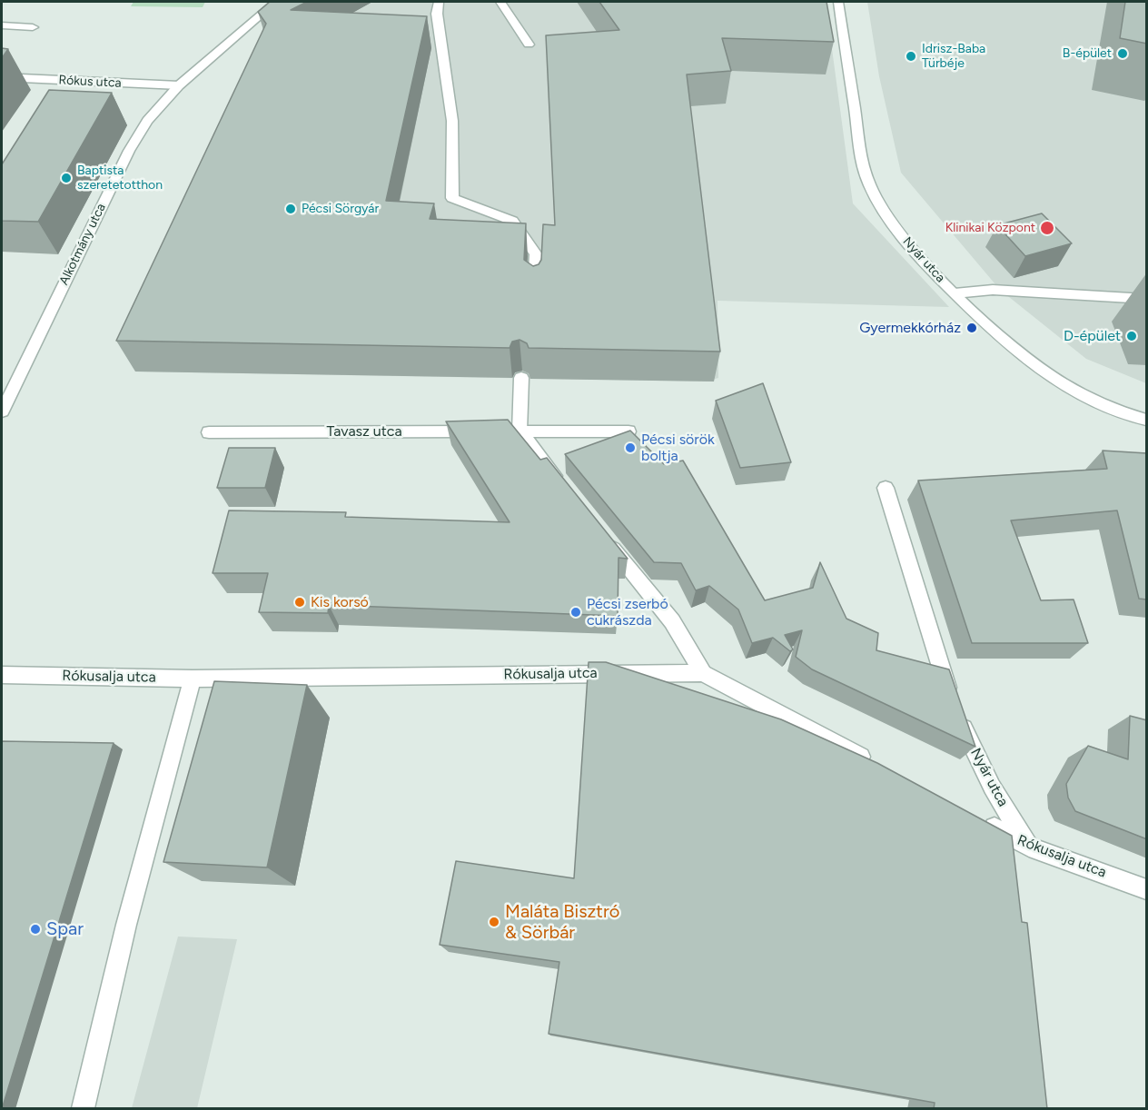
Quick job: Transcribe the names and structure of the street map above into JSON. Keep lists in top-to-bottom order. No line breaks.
{"streets":{"street":["Rókus utca","Alkotmány utca","Nyár utca","Tavasz utca","Rókusalja utca"]},"crossings":[["Rókus utca","Alkotmány utca"],["Nyár utca","Rókusalja utca"]],"places":["B-épület","Idrisz-Baba Türbéje","Baptista szeretetotthon","Pécsi Sörgyár","Klinikai Központ","Gyermekkórház","D-épület","Pécsi sörök boltja","Kis korsó","Pécsi zserbó cukrászda","Maláta Bisztró & Sörbár","Spar"]}
